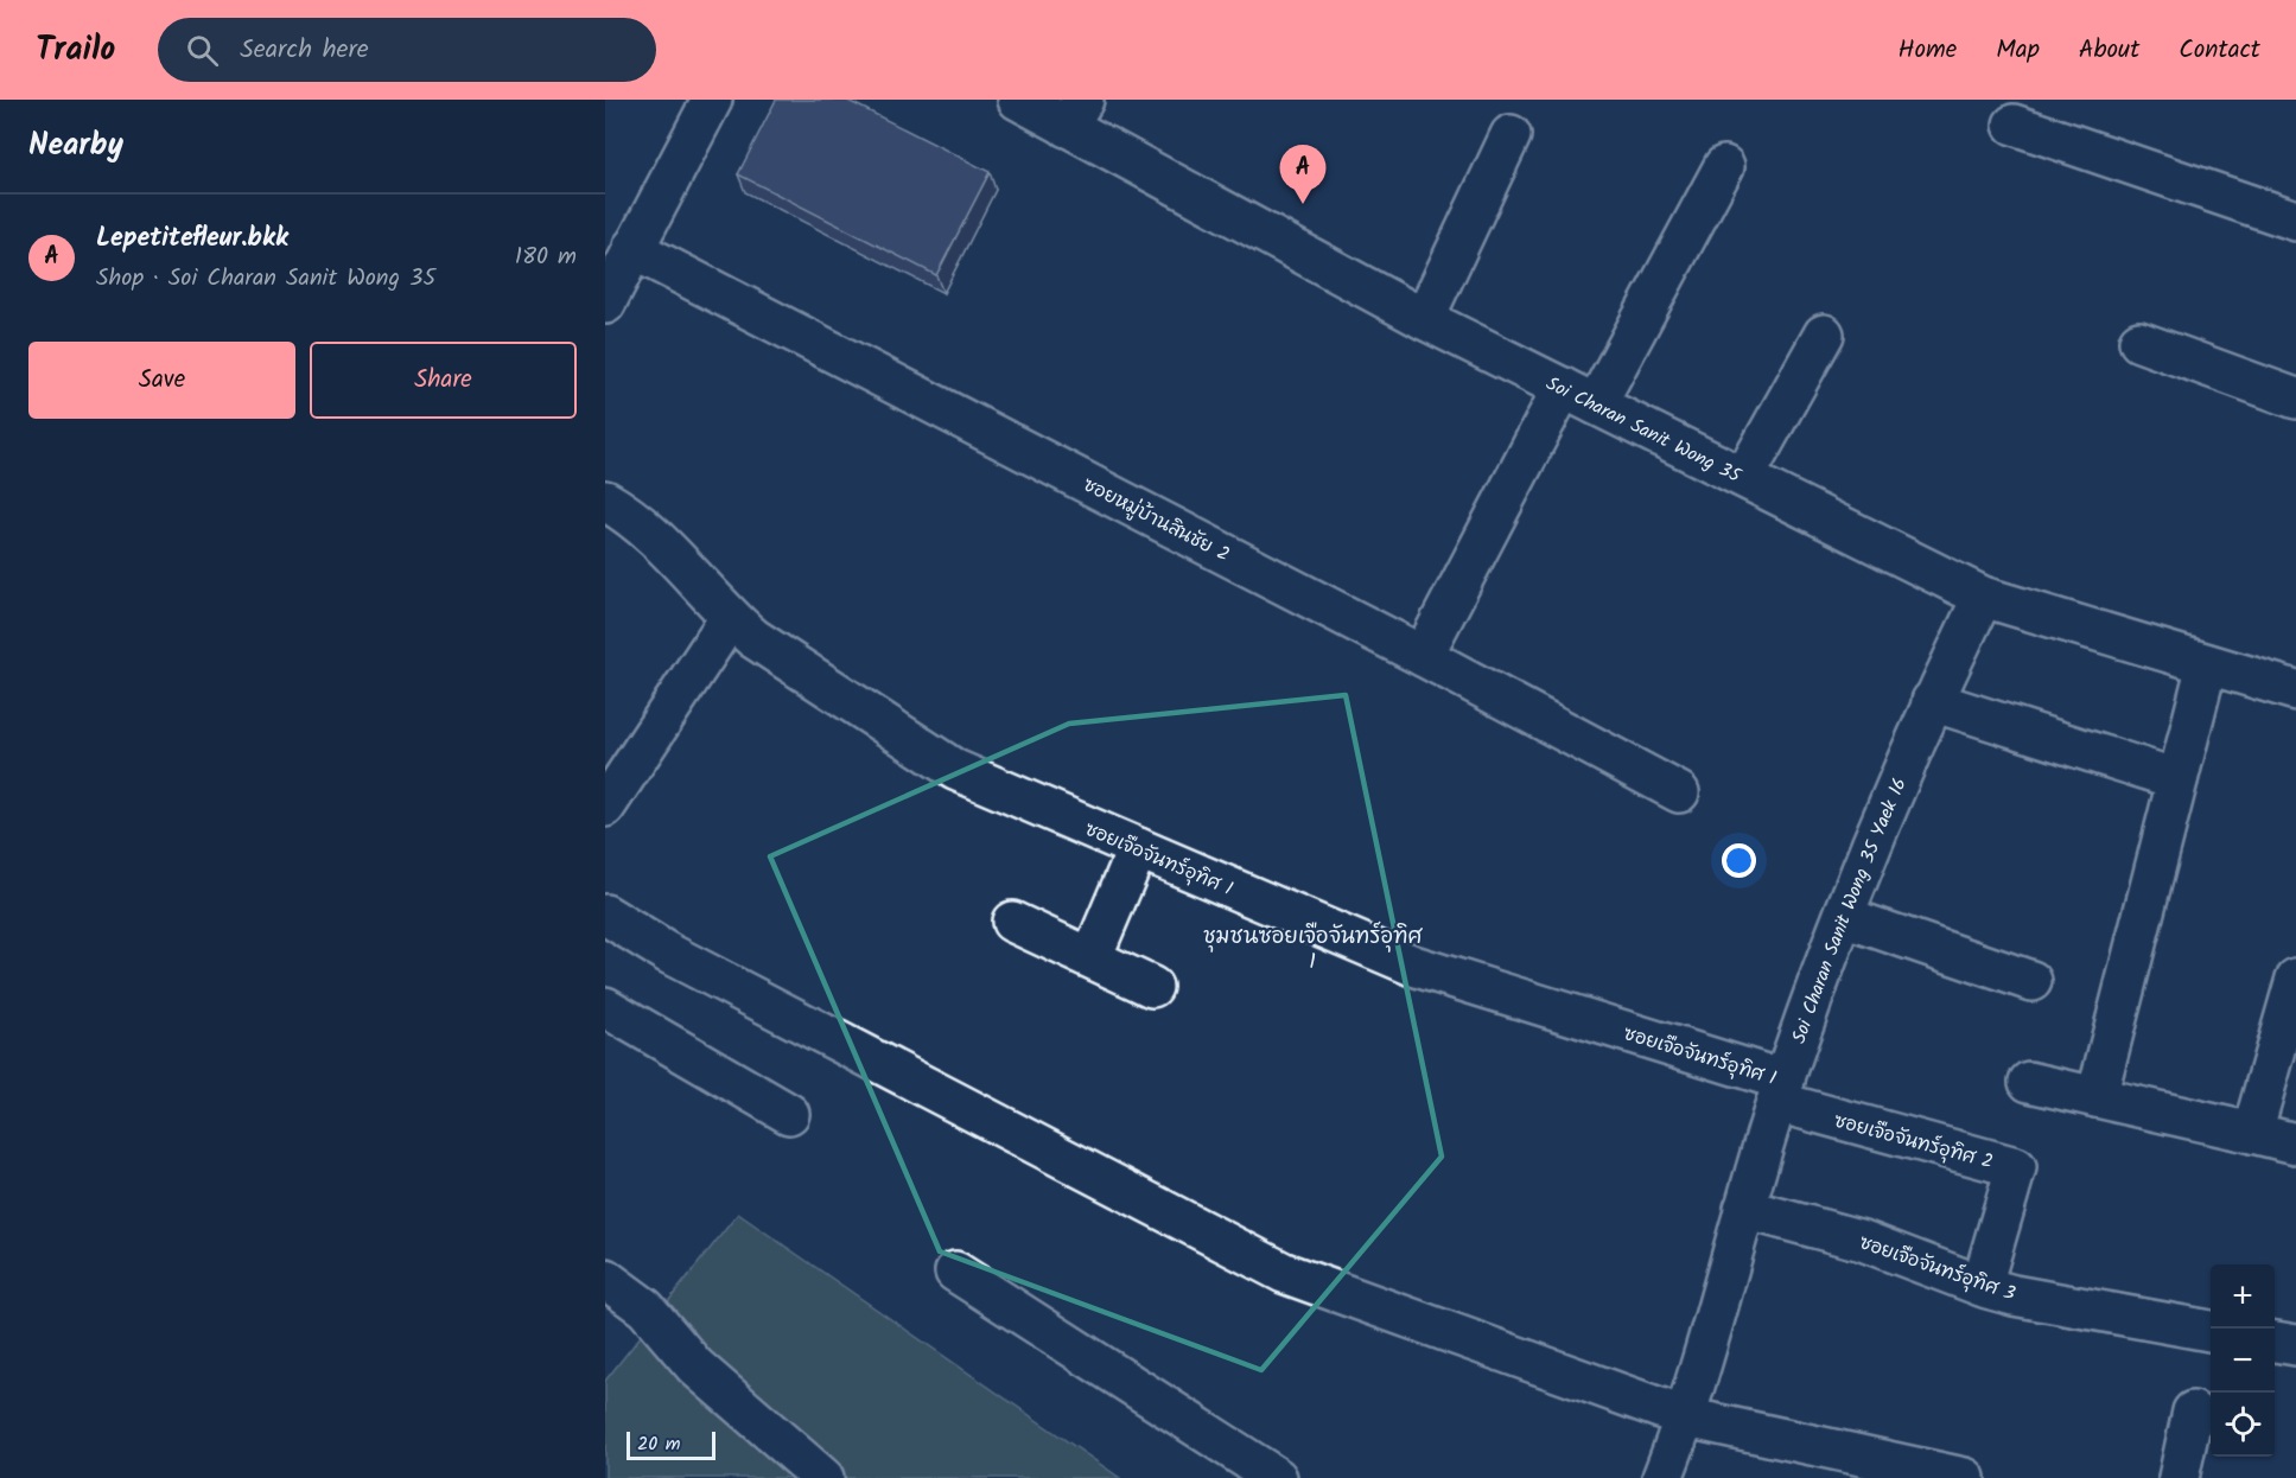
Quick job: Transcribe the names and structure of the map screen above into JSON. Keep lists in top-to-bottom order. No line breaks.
{"streets":{"street":["Soi Charan Sanit Wong 35","ซอยหมู่บ้านสินชัย 2","ซอยเจือจันทร์อุทิศ 1","Soi Charan Sanit Wong 35 Yaek 16","ซอยเจือจันทร์อุทิศ 2","ซอยเจือจันทร์อุทิศ 3"]},"crossings":[["Soi Charan Sanit Wong 35","Soi Charan Sanit Wong 35 Yaek 16"],["ซอยเจือจันทร์อุทิศ 1","Soi Charan Sanit Wong 35 Yaek 16"],["ซอยเจือจันทร์อุทิศ 1","ซอยเจือจันทร์อุทิศ 2"],["Soi Charan Sanit Wong 35 Yaek 16","ซอยเจือจันทร์อุทิศ 2"],["Soi Charan Sanit Wong 35 Yaek 16","ซอยเจือจันทร์อุทิศ 3"],["ซอยเจือจันทร์อุทิศ 2","ซอยเจือจันทร์อุทิศ 3"]],"districts":["ชุมชนซอยเจือจันทร์อุทิศ 1"],"scale_bar":"20 m","page":{"header":"Trailo","search":"Search here","nav":["Home","Map","About","Contact"],"heading":"Nearby","pins":"A","list":[{"mark":"A","name":"Lepetitefleur.bkk","note":"Shop · Soi Charan Sanit Wong 35","value":"180 m"}],"buttons":["Save","Share"],"map_buttons":["+","−"],"scale":"20 m"}}
